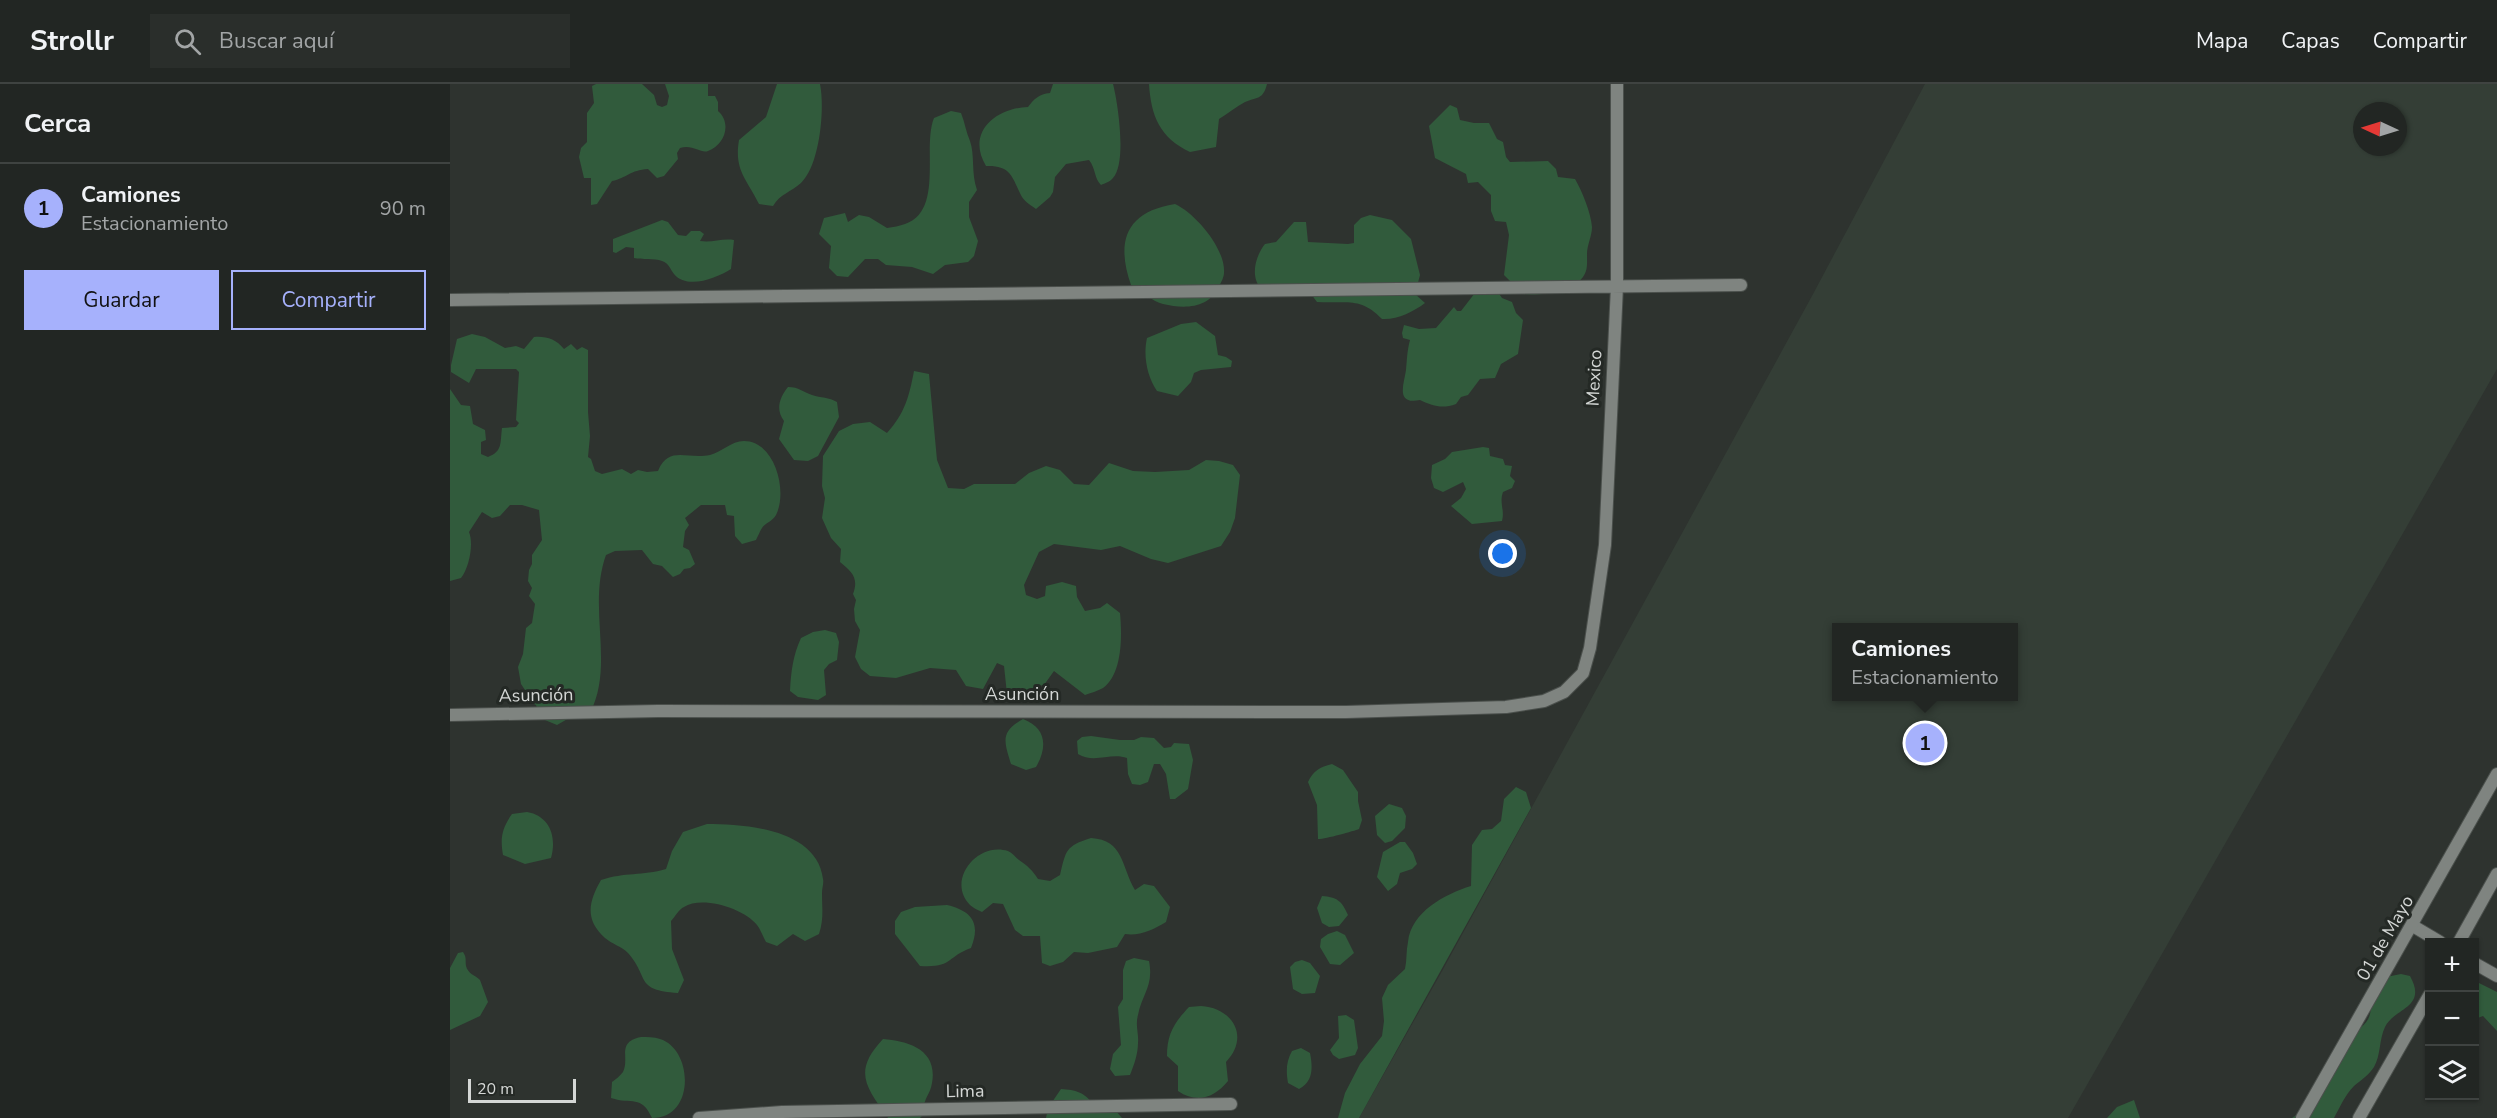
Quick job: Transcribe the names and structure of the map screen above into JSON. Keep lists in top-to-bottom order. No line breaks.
{"streets":{"street":["Mexico","Asunción","01 de Mayo","Lima"]},"crossings":[["Mexico","Asunción"]],"scale_bar":"20 m","north":"left","page":{"header":"Strollr","search":"Buscar aquí","nav":["Mapa","Capas","Compartir"],"heading":"Cerca","list":[{"mark":"1","name":"Camiones","note":"Estacionamiento","value":"90 m"}],"buttons":["Guardar","Compartir"],"popup":["Camiones","Estacionamiento"],"pins":"1","map_buttons":["+","−"],"scale":"20 m"}}
